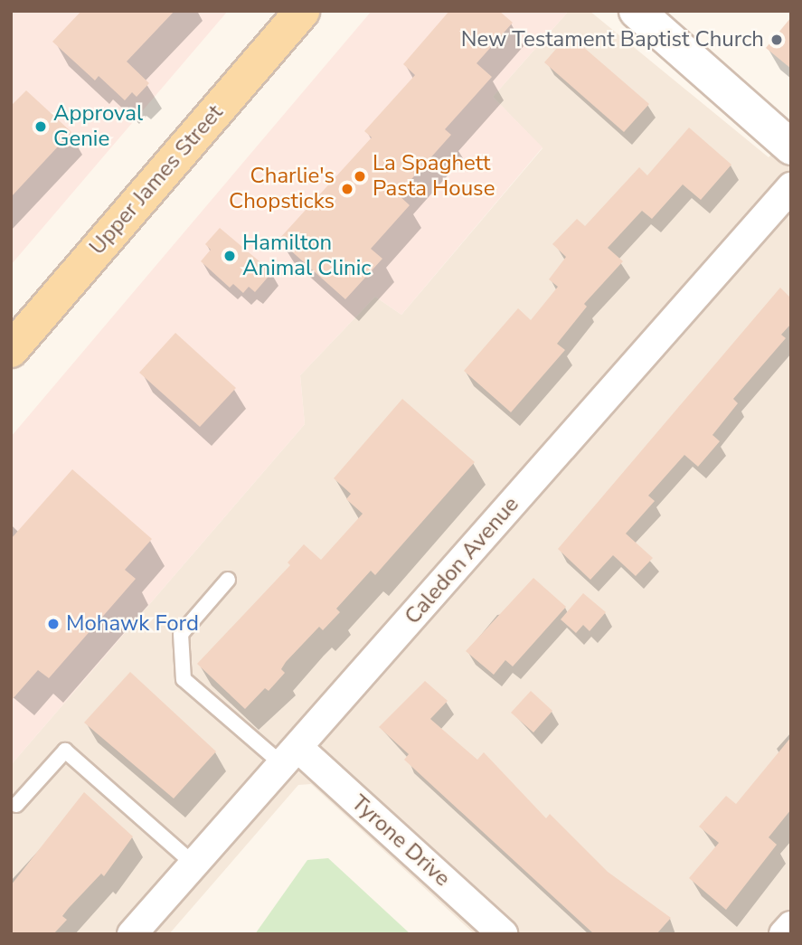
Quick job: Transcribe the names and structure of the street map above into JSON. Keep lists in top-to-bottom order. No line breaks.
{"streets":{"main road":["Upper James Street"],"street":["Caledon Avenue","Tyrone Drive"]},"crossings":[["Caledon Avenue","Tyrone Drive"]],"places":["New Testament Baptist Church","Approval Genie","La Spaghett Pasta House","Charlie's Chopsticks","Hamilton Animal Clinic","Mohawk Ford"]}
